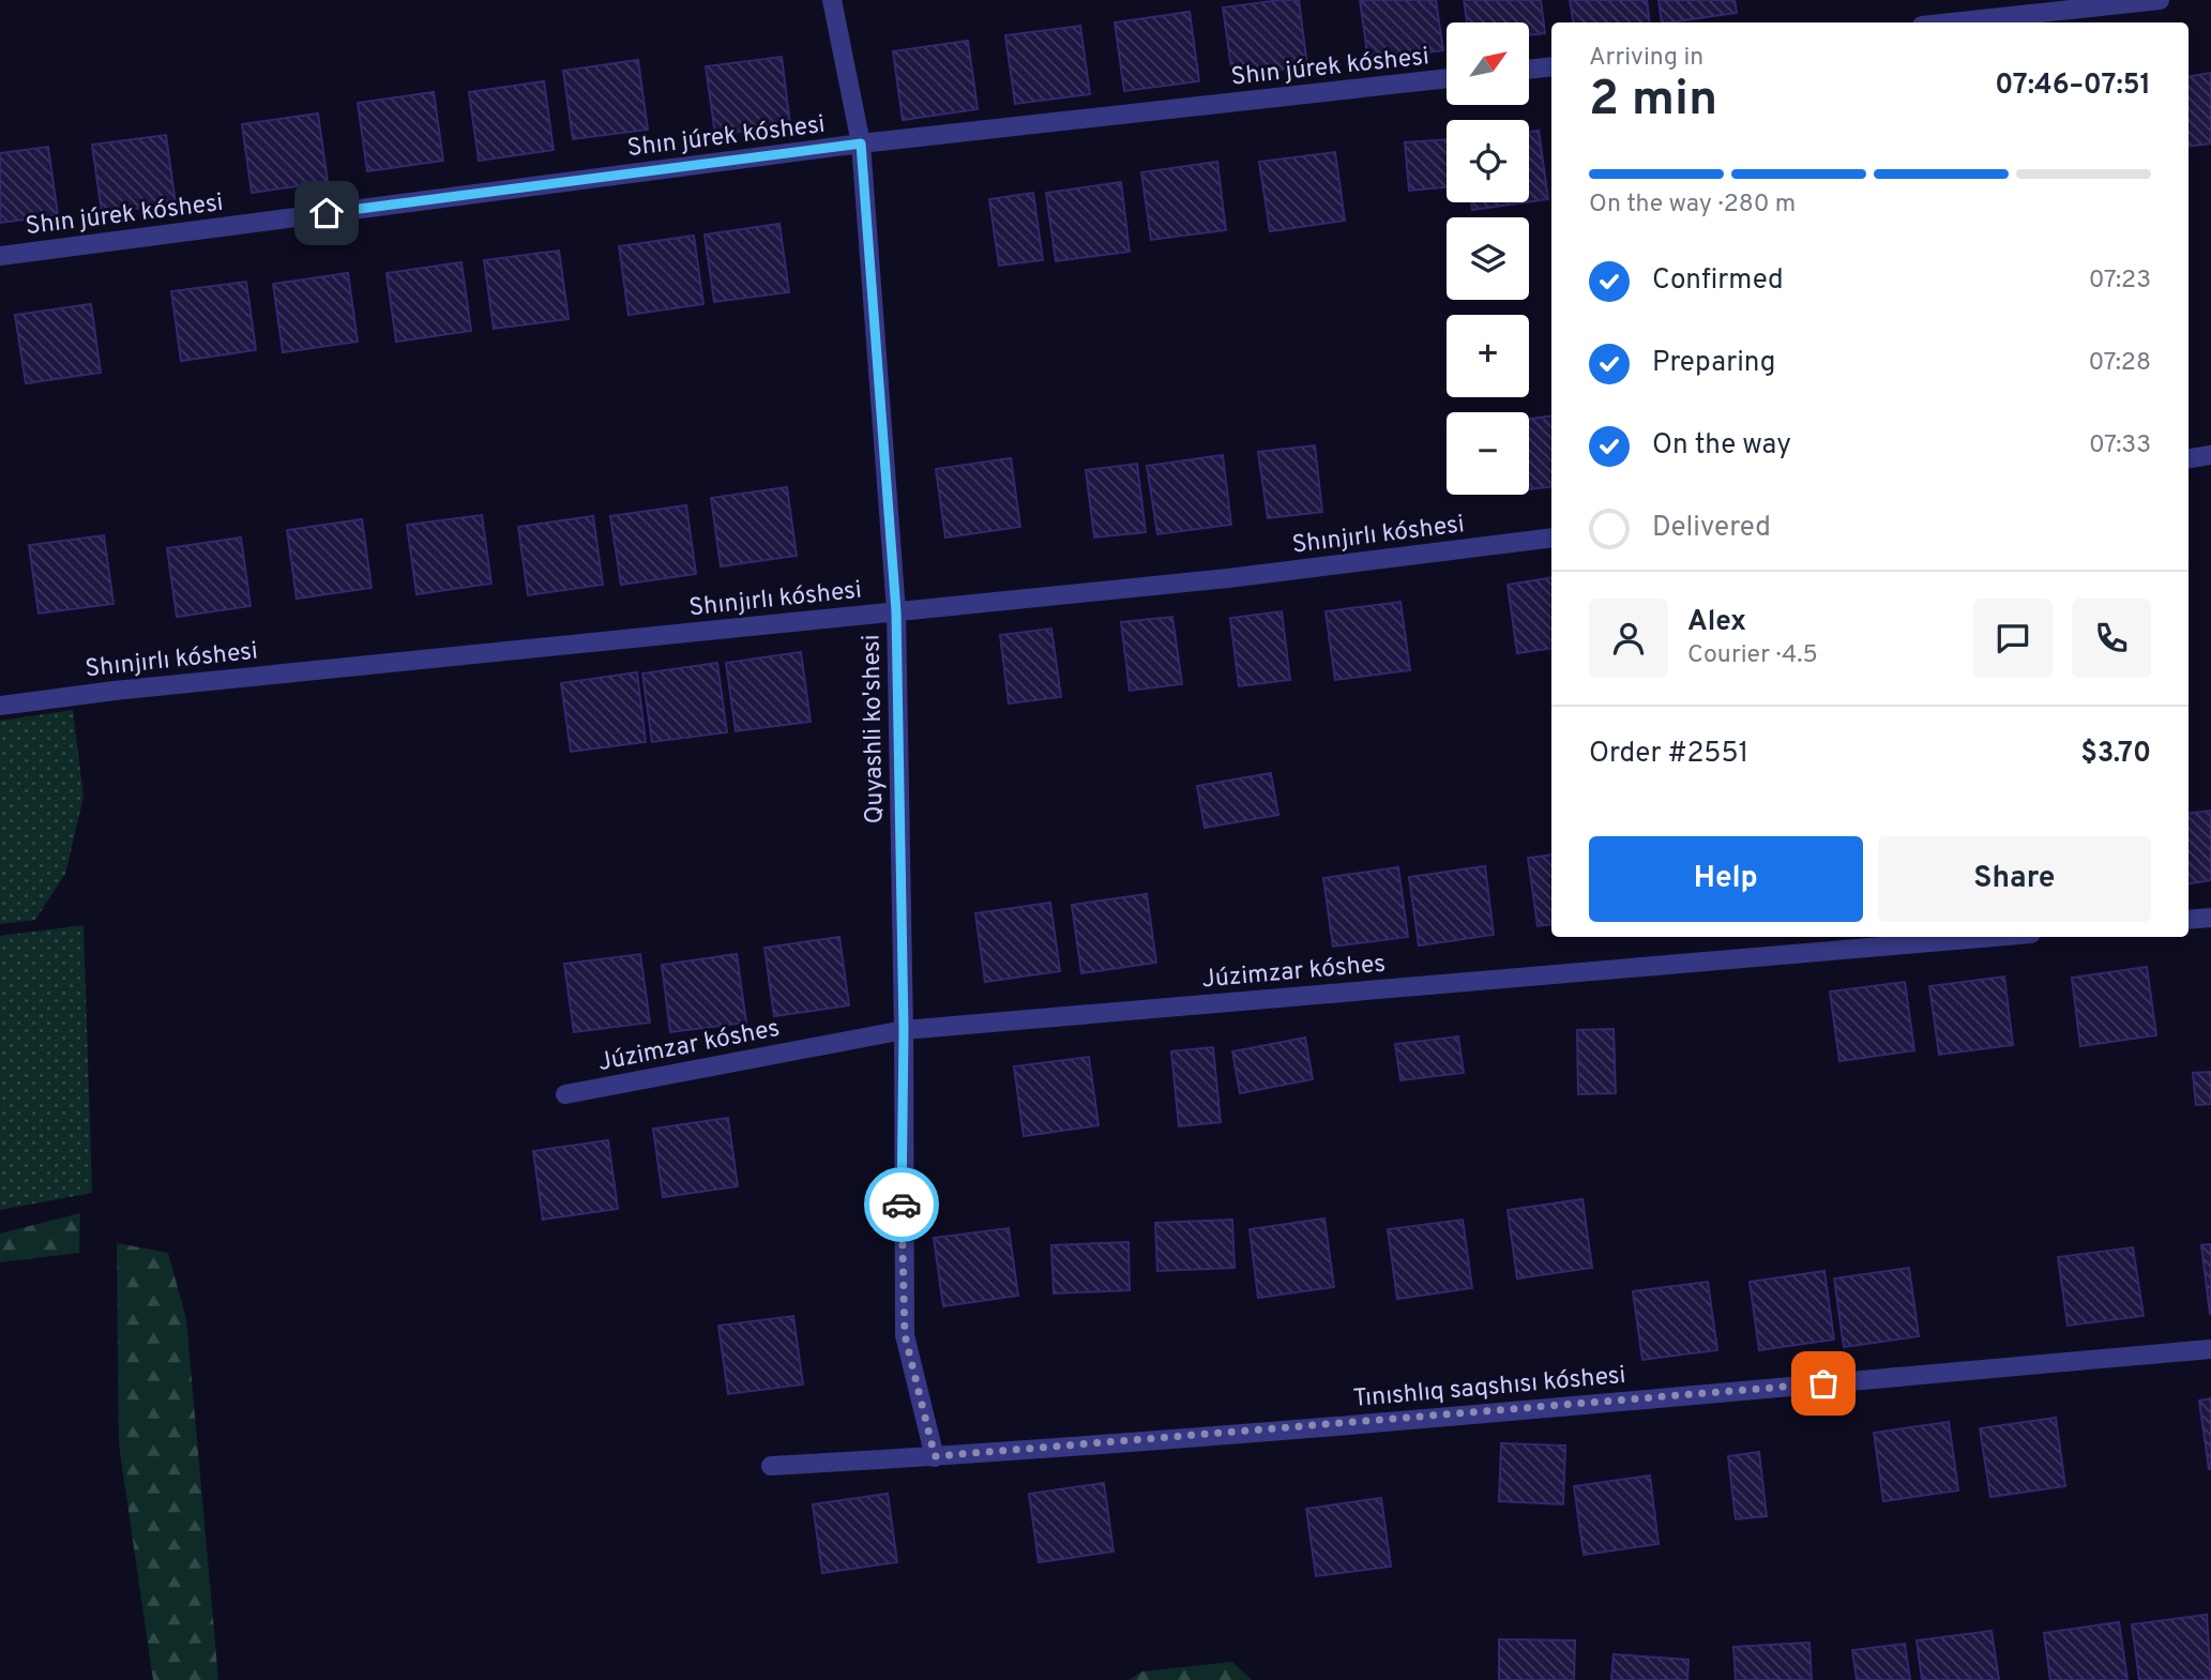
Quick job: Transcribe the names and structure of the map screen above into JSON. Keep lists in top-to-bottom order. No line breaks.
{"streets":{"street":["Shın júrek kóshesi","Shınjırlı kóshesi","Quyashli ko'shesi","Júzimzar kóshes","Tınıshlıq saqshısı kóshesi"]},"crossings":[["Shın júrek kóshesi","Quyashli ko'shesi"],["Shınjırlı kóshesi","Quyashli ko'shesi"],["Quyashli ko'shesi","Júzimzar kóshes"],["Quyashli ko'shesi","Tınıshlıq saqshısı kóshesi"]],"north":"top right","page":{"map_buttons":["+","−"],"heading":["2 min","Arriving in","07:46–07:51"],"panel":["Alex","Courier · 4.5","Order #2551","$3.70"],"bar":"On the way · 280 m","list":[["Confirmed","07:23"],["Preparing","07:28"],["On the way","07:33"],"Delivered"],"buttons":["Help","Share"]}}
